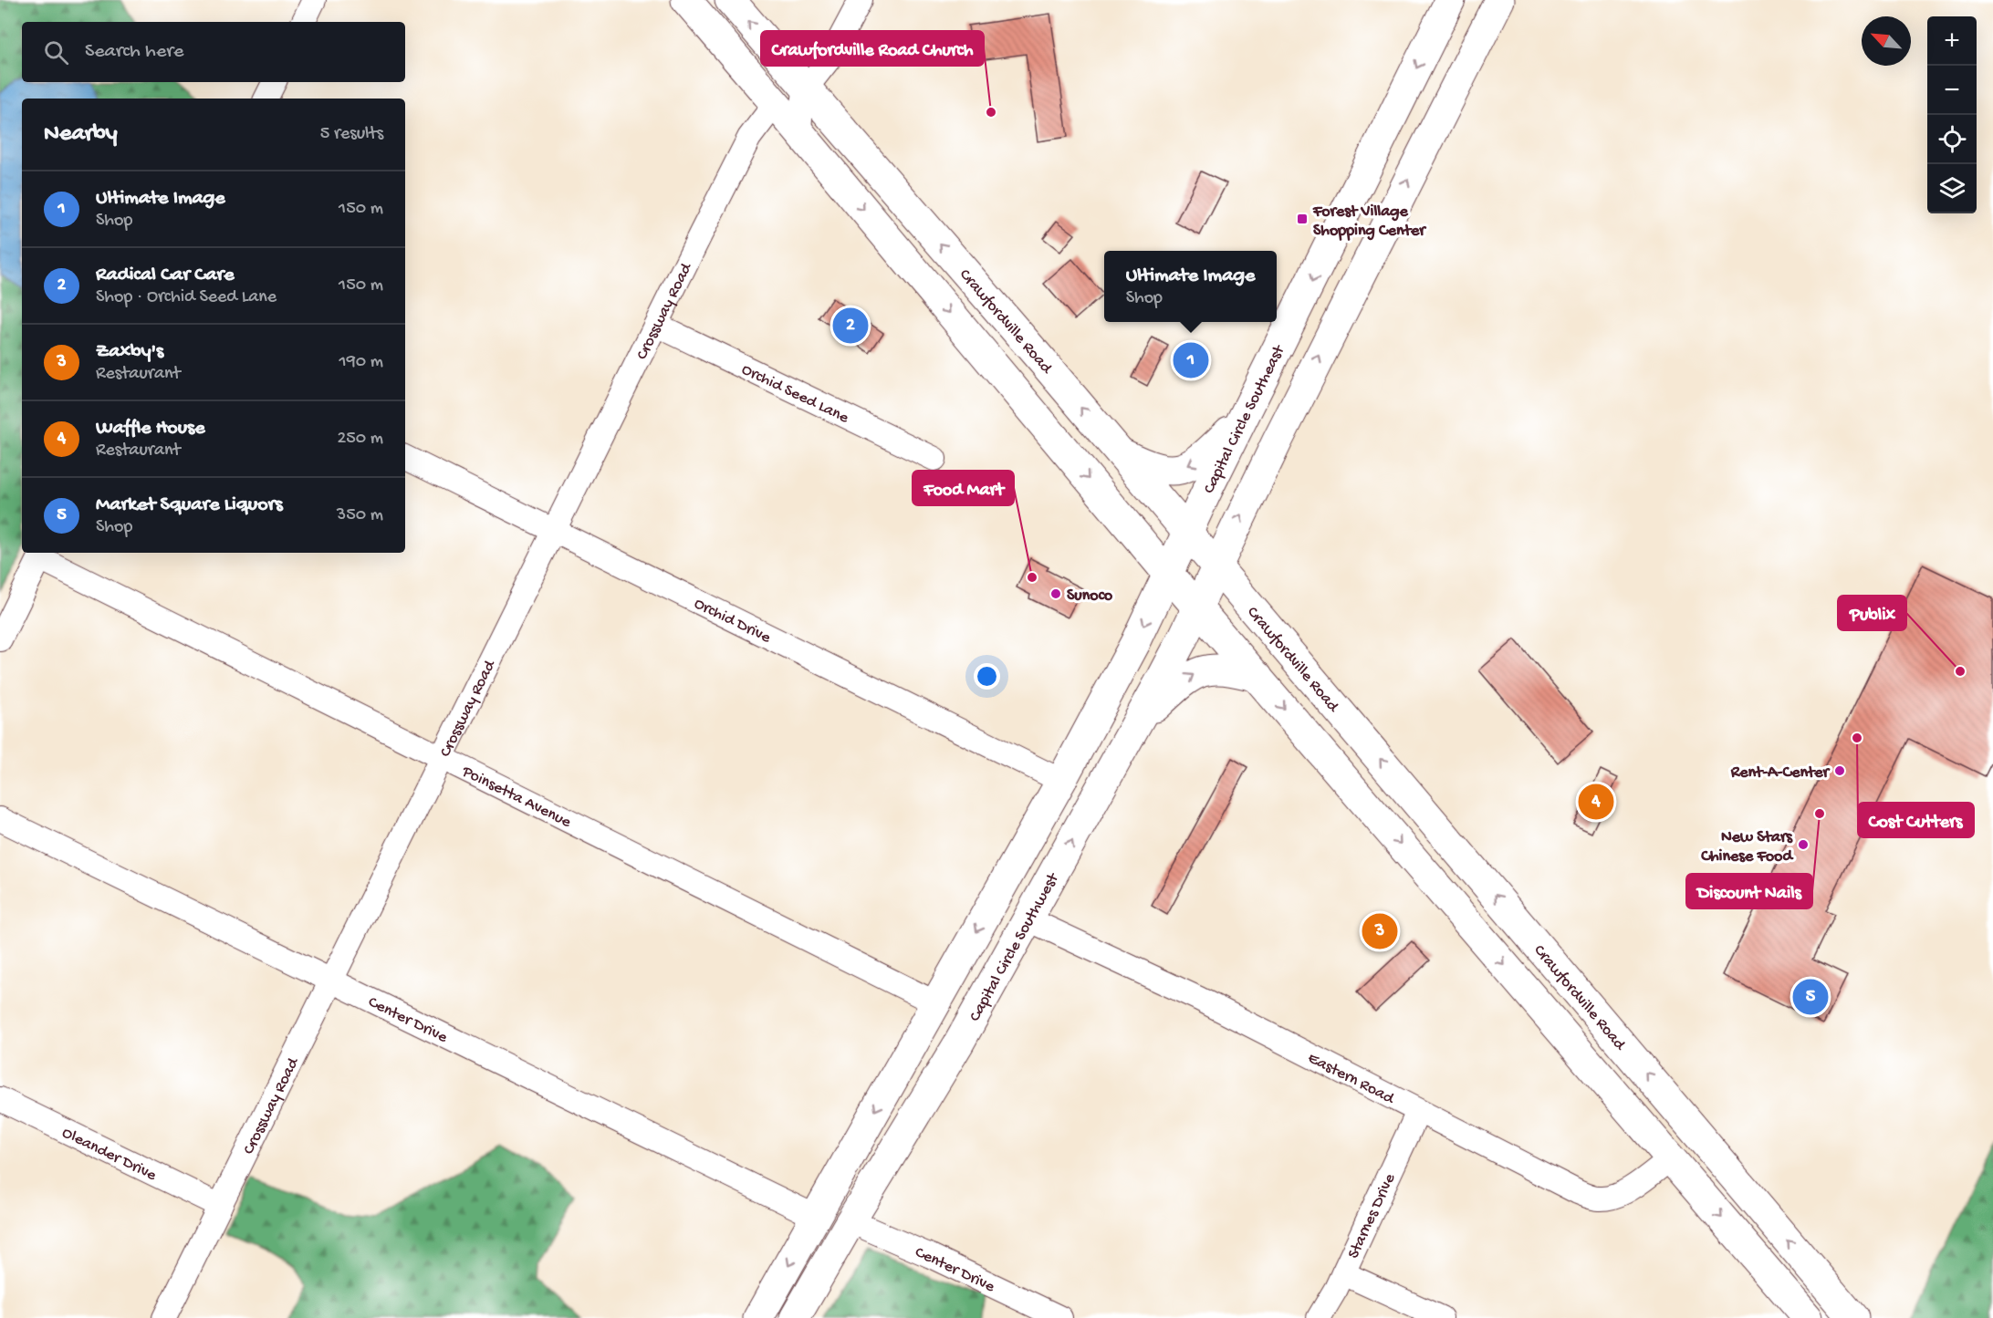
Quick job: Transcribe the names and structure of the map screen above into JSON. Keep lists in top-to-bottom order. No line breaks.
{"streets":{"main road":["Crawfordville Road","Capital Circle Southeast","Capital Circle Southwest"],"street":["Crossway Road","Orchid Seed Lane","Orchid Drive","Poinsetta Avenue","Center Drive","Eastern Road","Oleander Drive","Starnes Drive"]},"crossings":[["Crossway Road","Orchid Seed Lane"],["Crossway Road","Orchid Drive"],["Crossway Road","Poinsetta Avenue"],["Crossway Road","Center Drive"],["Crossway Road","Oleander Drive"],["Crawfordville Road","Capital Circle Southeast"],["Crawfordville Road","Capital Circle Southwest"],["Capital Circle Southwest","Center Drive"],["Capital Circle Southwest","Eastern Road"],["Eastern Road","Starnes Drive"]],"places":{"other":["Crawfordville Road Church","Food Mart","Sunoco","Publix","Cost Cutters","Rent-A-Center","Discount Nails","New Stars Chinese Food"],"transit":["Forest Village Shopping Center"]},"north":"top left","page":{"map_buttons":["+","−"],"search":"Search here","heading":["Nearby","5 results"],"list":[{"mark":"1","name":"Ultimate Image","note":"Shop","value":"150 m"},{"mark":"2","name":"Radical Car Care","note":"Shop · Orchid Seed Lane","value":"150 m"},{"mark":"3","name":"Zaxby's","note":"Restaurant","value":"190 m"},{"mark":"4","name":"Waffle House","note":"Restaurant","value":"250 m"},{"mark":"5","name":"Market Square Liquors","note":"Shop","value":"350 m"}],"popup":["Ultimate Image","Shop"],"pins":["2","1","4","3","5"]}}
